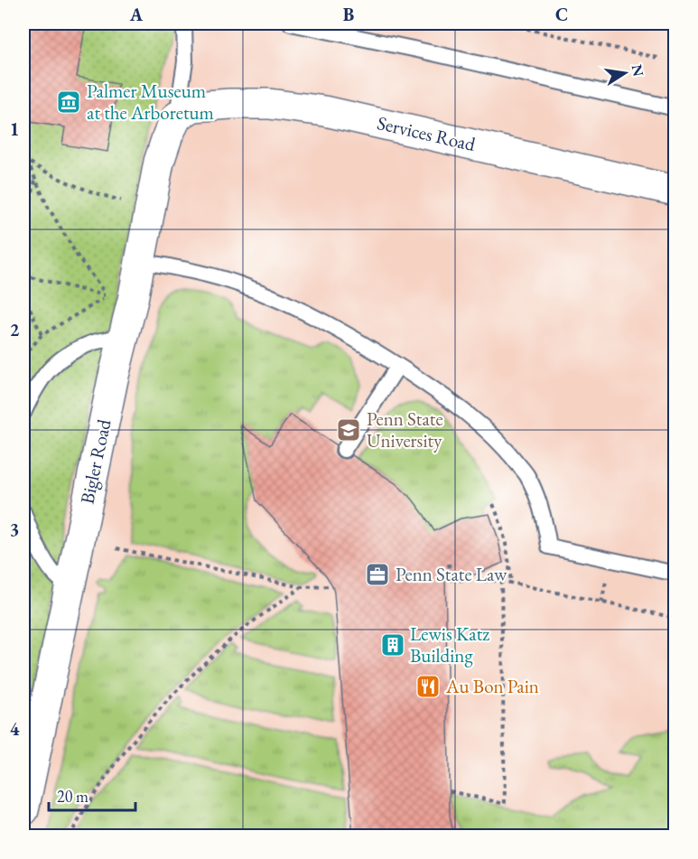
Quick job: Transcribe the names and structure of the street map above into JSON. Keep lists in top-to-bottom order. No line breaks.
{"streets":{"street":["Services Road","Bigler Road"]},"crossings":[["Services Road","Bigler Road"]],"places":{"museum":["Palmer Museum at the Arboretum"],"school or university":["Penn State University"],"office":["Penn State Law"],"building":["Lewis Katz Building"],"restaurant":["Au Bon Pain"]},"scale_bar":"20 m","north":"right","grid":{"columns":["A","B","C"],"rows":["1","2","3","4"]}}
